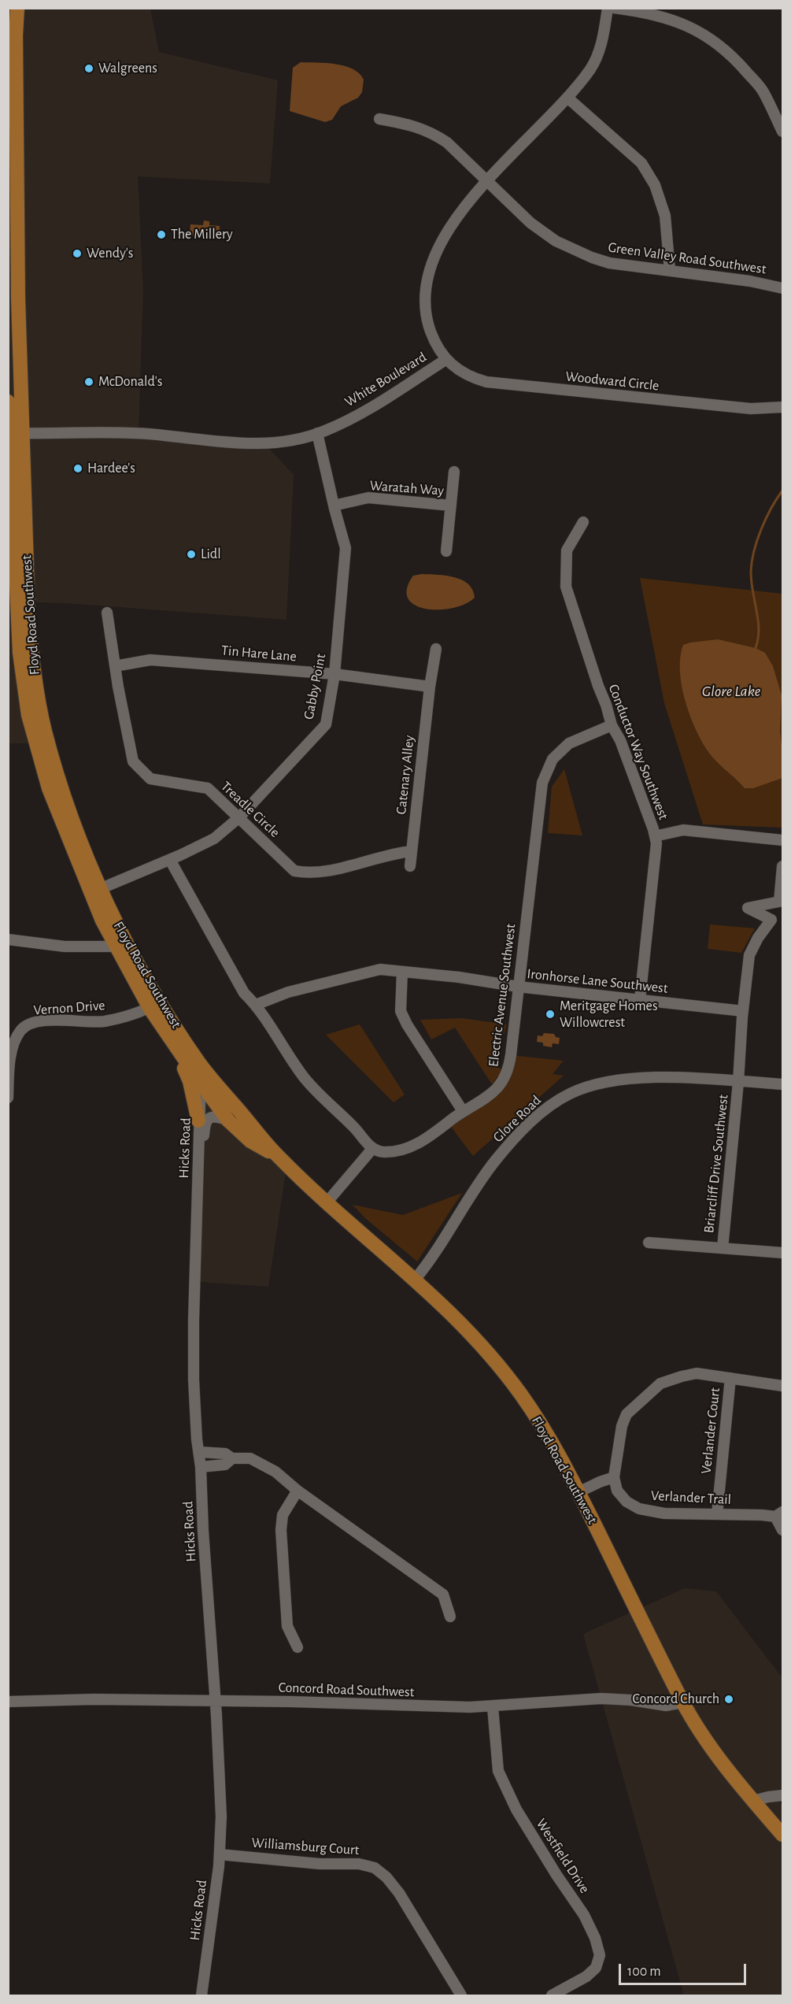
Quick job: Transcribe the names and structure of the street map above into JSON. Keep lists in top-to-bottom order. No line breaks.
{"streets":{"main road":["Floyd Road Southwest"],"street":["Green Valley Road Southwest","White Boulevard","Woodward Circle","Waratah Way","Tin Hare Lane","Gabby Point","Conductor Way Southwest","Catenary Alley","Treadle Circle","Ironhorse Lane Southwest","Electric Avenue Southwest","Vernon Drive","Glore Road","Hicks Road","Briarcliff Drive Southwest","Verlander Court","Verlander Trail","Concord Road Southwest","Williamsburg Court","Westfield Drive"]},"crossings":[["Green Valley Road Southwest","White Boulevard"],["White Boulevard","Woodward Circle"],["White Boulevard","Floyd Road Southwest"],["White Boulevard","Gabby Point"],["Waratah Way","Gabby Point"],["Floyd Road Southwest","Gabby Point"],["Floyd Road Southwest","Vernon Drive"],["Floyd Road Southwest","Glore Road"],["Floyd Road Southwest","Hicks Road"],["Floyd Road Southwest","Concord Road Southwest"],["Tin Hare Lane","Gabby Point"],["Tin Hare Lane","Catenary Alley"],["Tin Hare Lane","Treadle Circle"],["Gabby Point","Treadle Circle"],["Conductor Way Southwest","Ironhorse Lane Southwest"],["Conductor Way Southwest","Electric Avenue Southwest"],["Catenary Alley","Treadle Circle"],["Ironhorse Lane Southwest","Electric Avenue Southwest"],["Ironhorse Lane Southwest","Briarcliff Drive Southwest"],["Glore Road","Briarcliff Drive Southwest"],["Hicks Road","Concord Road Southwest"],["Hicks Road","Williamsburg Court"],["Verlander Court","Verlander Trail"],["Concord Road Southwest","Westfield Drive"]],"water":["Glore Lake"],"places":["Walgreens","The Millery","Wendy's","McDonald's","Hardee's","Lidl","Meritgage Homes Willowcrest","Concord Church"],"scale_bar":"100 m"}
